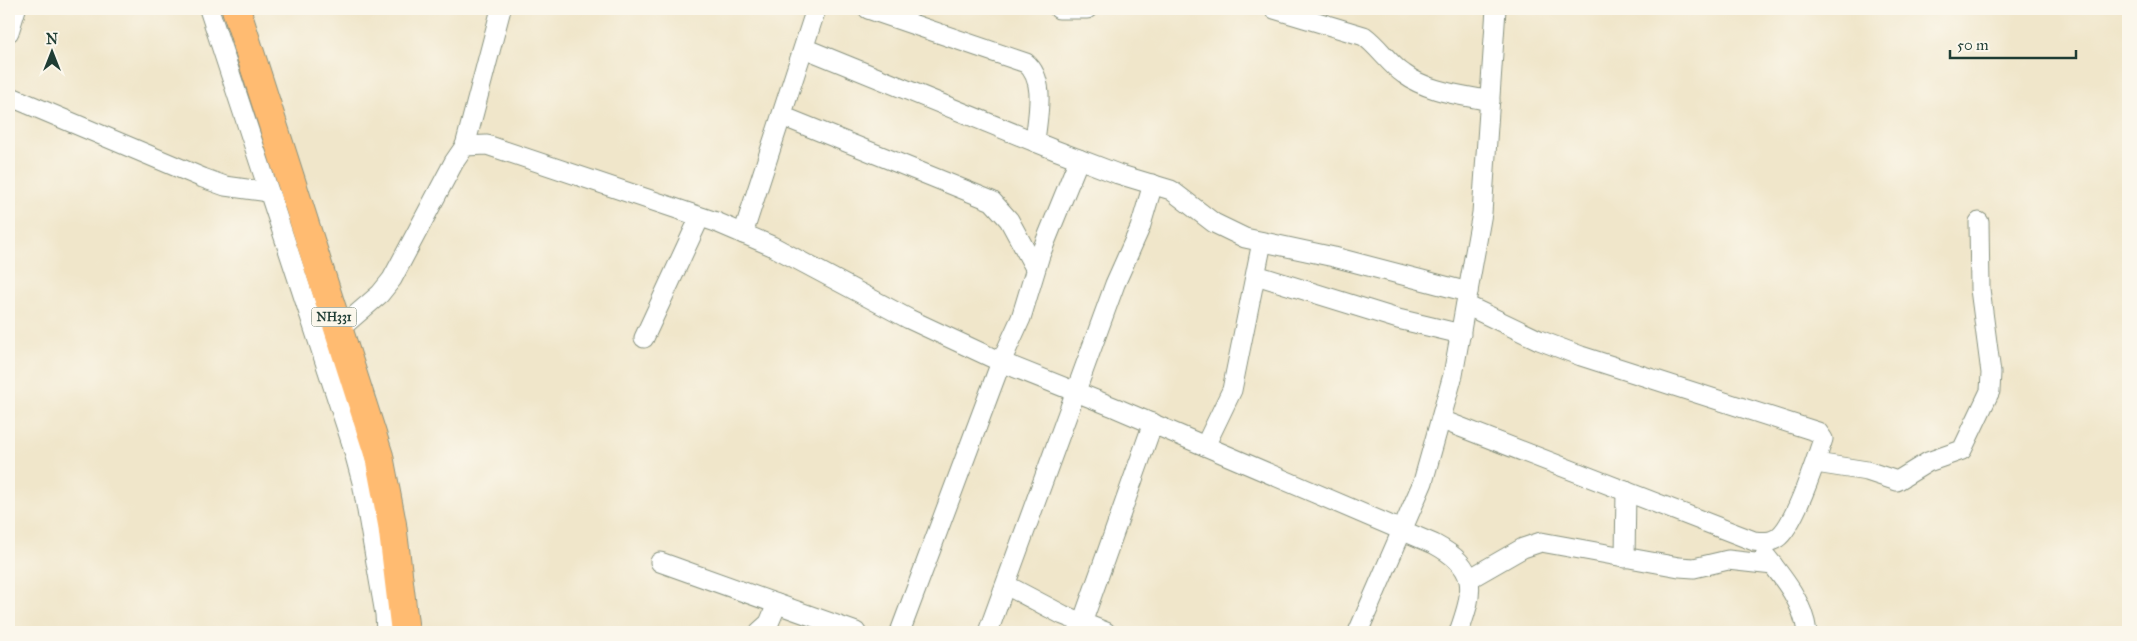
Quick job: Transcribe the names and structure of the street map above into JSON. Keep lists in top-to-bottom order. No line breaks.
{"streets":{"highway":["NH331"]},"scale_bar":"50 m","north":"top"}
